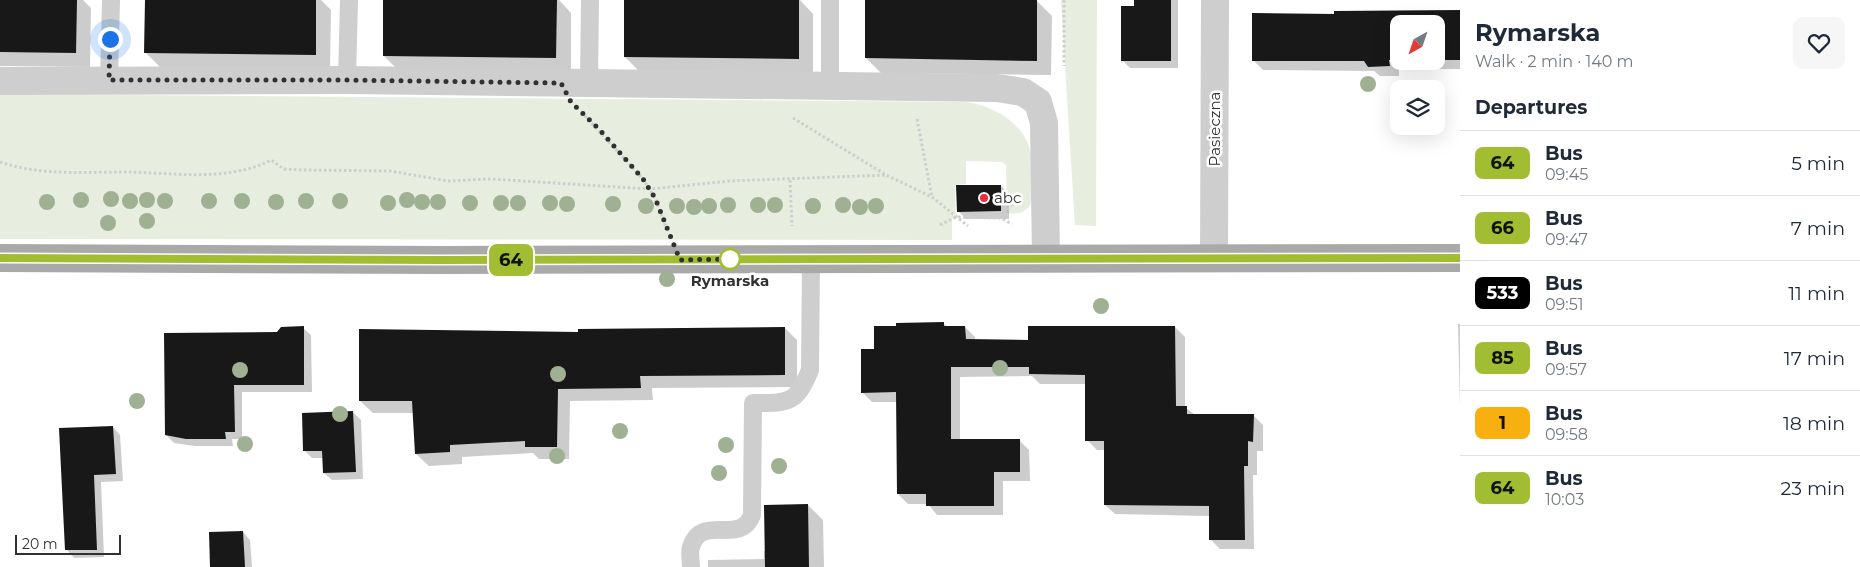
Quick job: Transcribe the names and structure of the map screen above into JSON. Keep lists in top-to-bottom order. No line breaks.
{"streets":{"street":["Pasieczna"]},"places":["abc","Rymarska"],"lines":["bus line 64"],"scale_bar":"20 m","north":"bottom left","page":{"on_map":"64","heading":[["Rymarska","Walk · 2 min · 140 m"],"Departures"],"list":[{"mark":"64","name":"Bus","note":"09:45","value":"5 min"},{"mark":"66","name":"Bus","note":"09:47","value":"7 min"},{"mark":"533","name":"Bus","note":"09:51","value":"11 min"},{"mark":"85","name":"Bus","note":"09:57","value":"17 min"},{"mark":"1","name":"Bus","note":"09:58","value":"18 min"},{"mark":"64","name":"Bus","note":"10:03","value":"23 min"}],"scale":"20 m"}}
